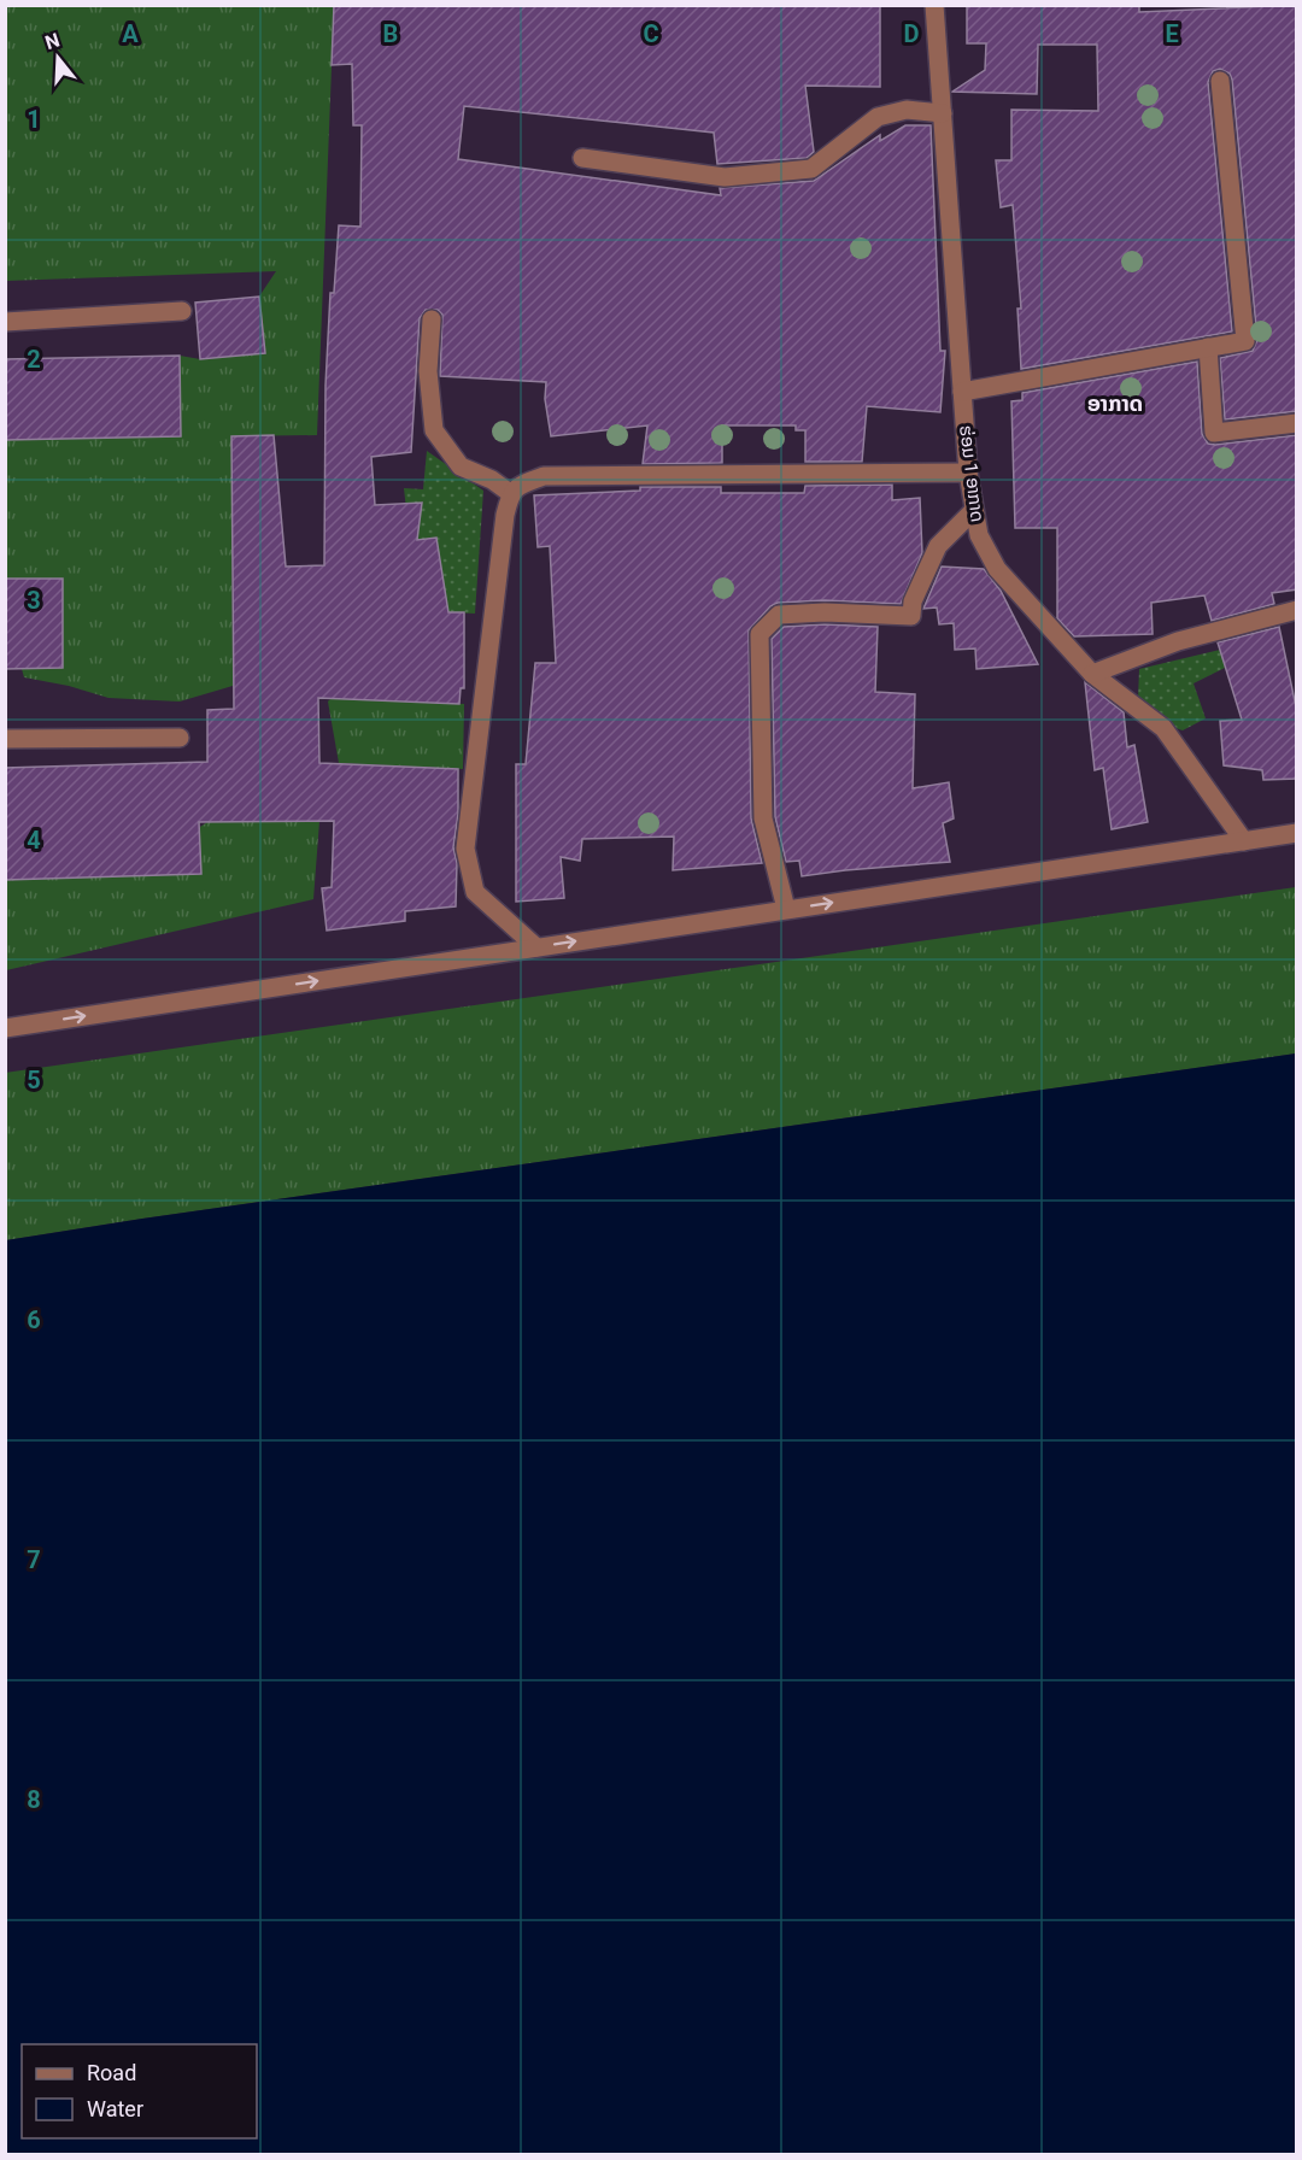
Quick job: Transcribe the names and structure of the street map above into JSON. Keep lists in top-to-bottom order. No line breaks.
{"streets":{"street":["ຮ່ອມ 1 ອາກາດ"]},"districts":["ອາກາດ"],"legend":["Road","Water"],"north":"top","grid":{"columns":["A","B","C","D","E"],"rows":["1","2","3","4","5","6","7","8"]}}
